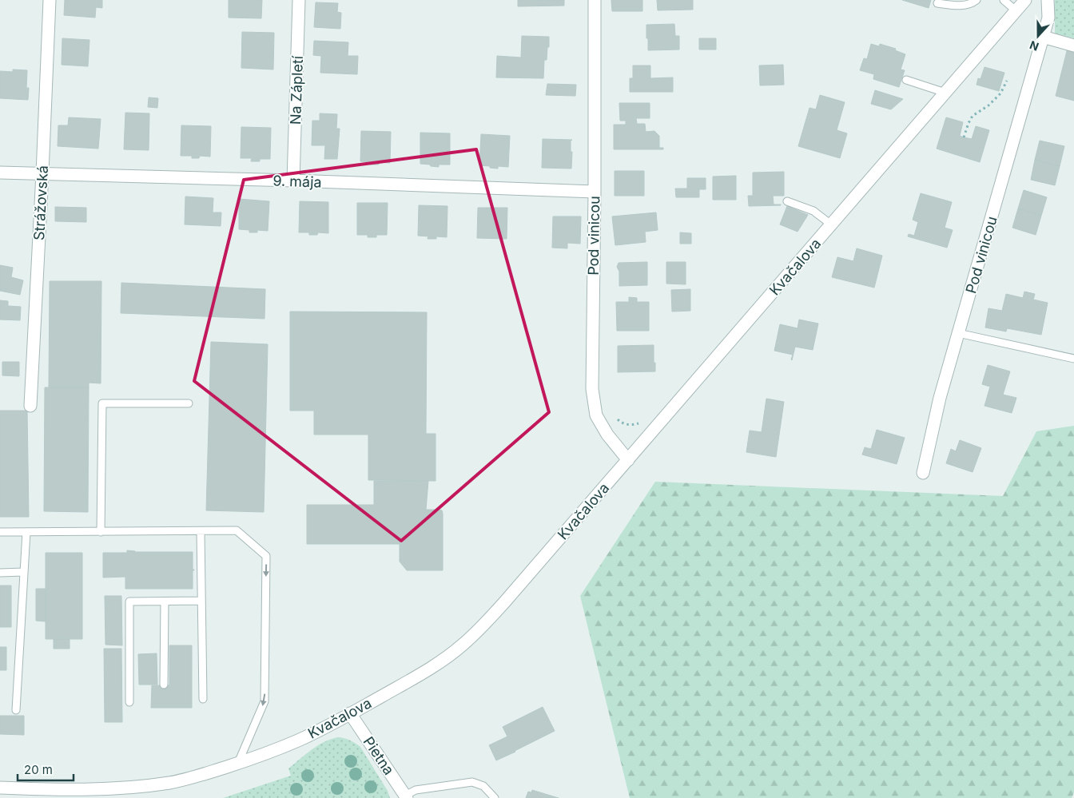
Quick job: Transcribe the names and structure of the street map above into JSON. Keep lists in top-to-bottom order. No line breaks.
{"streets":{"street":["Na Zápletí","9. mája","Strážovská","Pod vinicou","Kvačalova","Pietna"]},"crossings":[["Na Zápletí","9. mája"],["9. mája","Strážovská"],["9. mája","Pod vinicou"],["Pod vinicou","Kvačalova"],["Kvačalova","Pietna"]],"scale_bar":"20 m","north":"bottom"}
